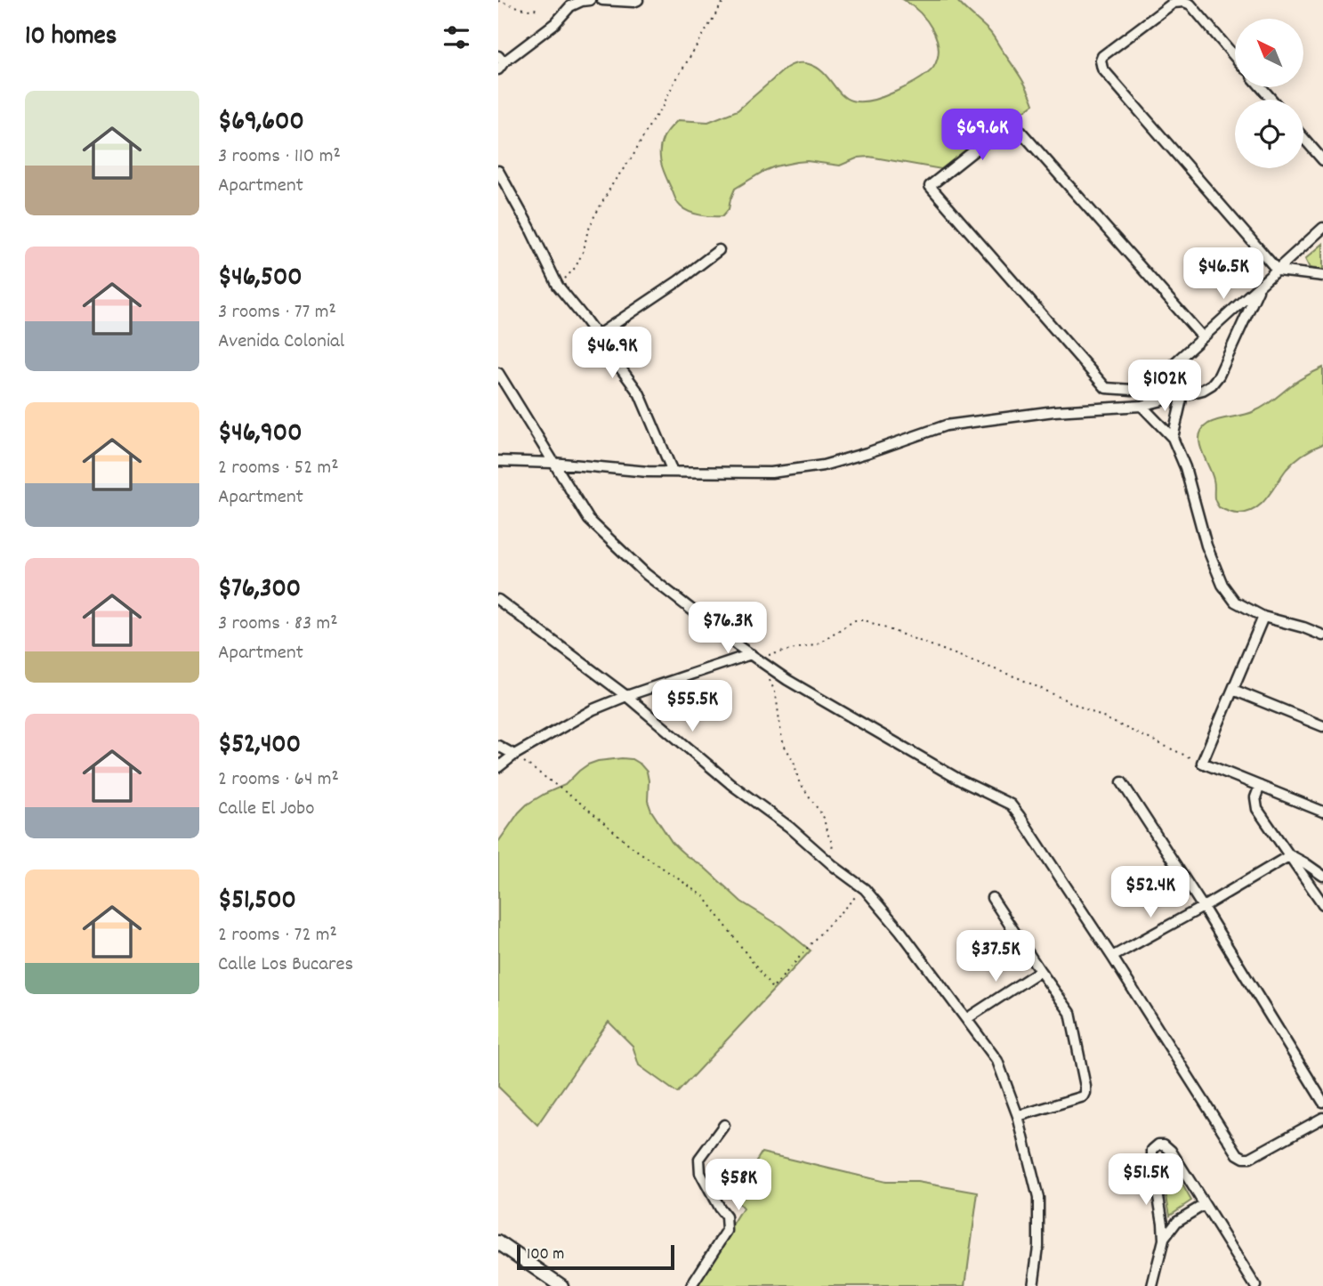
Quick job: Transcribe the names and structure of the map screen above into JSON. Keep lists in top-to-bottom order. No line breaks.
{"scale_bar":"100 m","north":"top left","page":{"heading":"10 homes","list":[{"name":"$69,600","note":"3 rooms · 110 m² · Apartment"},{"name":"$46,500","note":"3 rooms · 77 m² · Avenida Colonial"},{"name":"$46,900","note":"2 rooms · 52 m² · Apartment"},{"name":"$76,300","note":"3 rooms · 83 m² · Apartment"},{"name":"$52,400","note":"2 rooms · 64 m² · Calle El Jobo"},{"name":"$51,500","note":"2 rooms · 72 m² · Calle Los Bucares"}],"price":["$69.6K","$46.5K","$46.9K","$102K","$76.3K","$55.5K","$52.4K","$37.5K","$51.5K","$58K"],"scale":"100 m"}}
